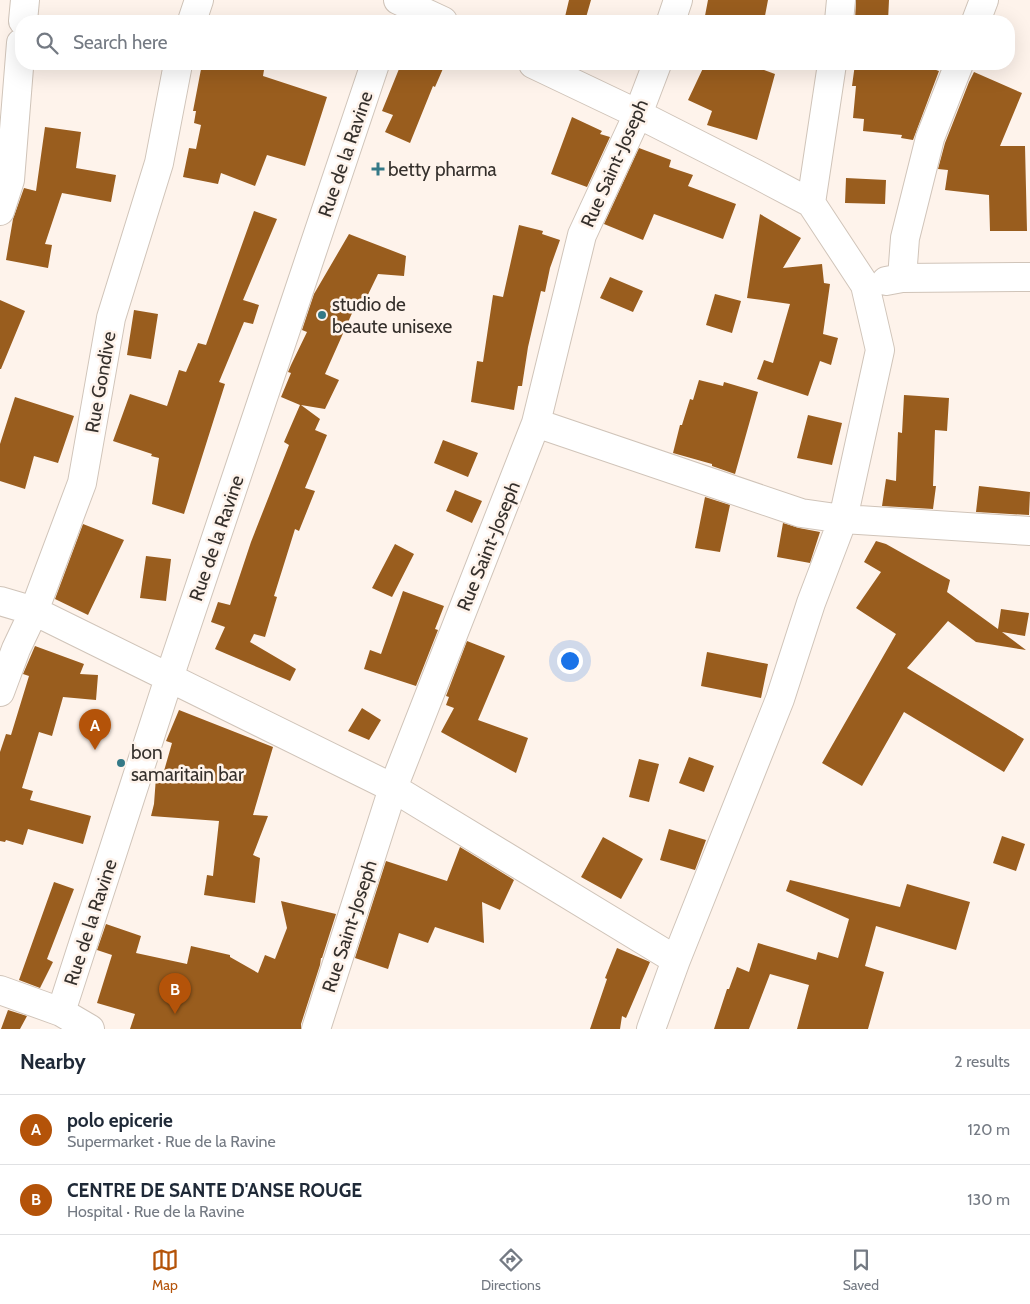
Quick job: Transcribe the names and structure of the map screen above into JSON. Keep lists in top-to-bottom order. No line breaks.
{"streets":{"street":["Rue de la Ravine","Rue Saint-Joseph","Rue Gondive"]},"places":{"health":["betty pharma"],"other":["studio de beaute unisexe","bon samaritain bar"]},"page":{"search":"Search here","pins":["A","B"],"heading":["Nearby","2 results"],"list":[{"mark":"A","name":"polo epicerie","note":"Supermarket · Rue de la Ravine","value":"120 m"},{"mark":"B","name":"CENTRE DE SANTE D'ANSE ROUGE","note":"Hospital · Rue de la Ravine","value":"130 m"}],"nav":["Map","Directions","Saved"]}}
